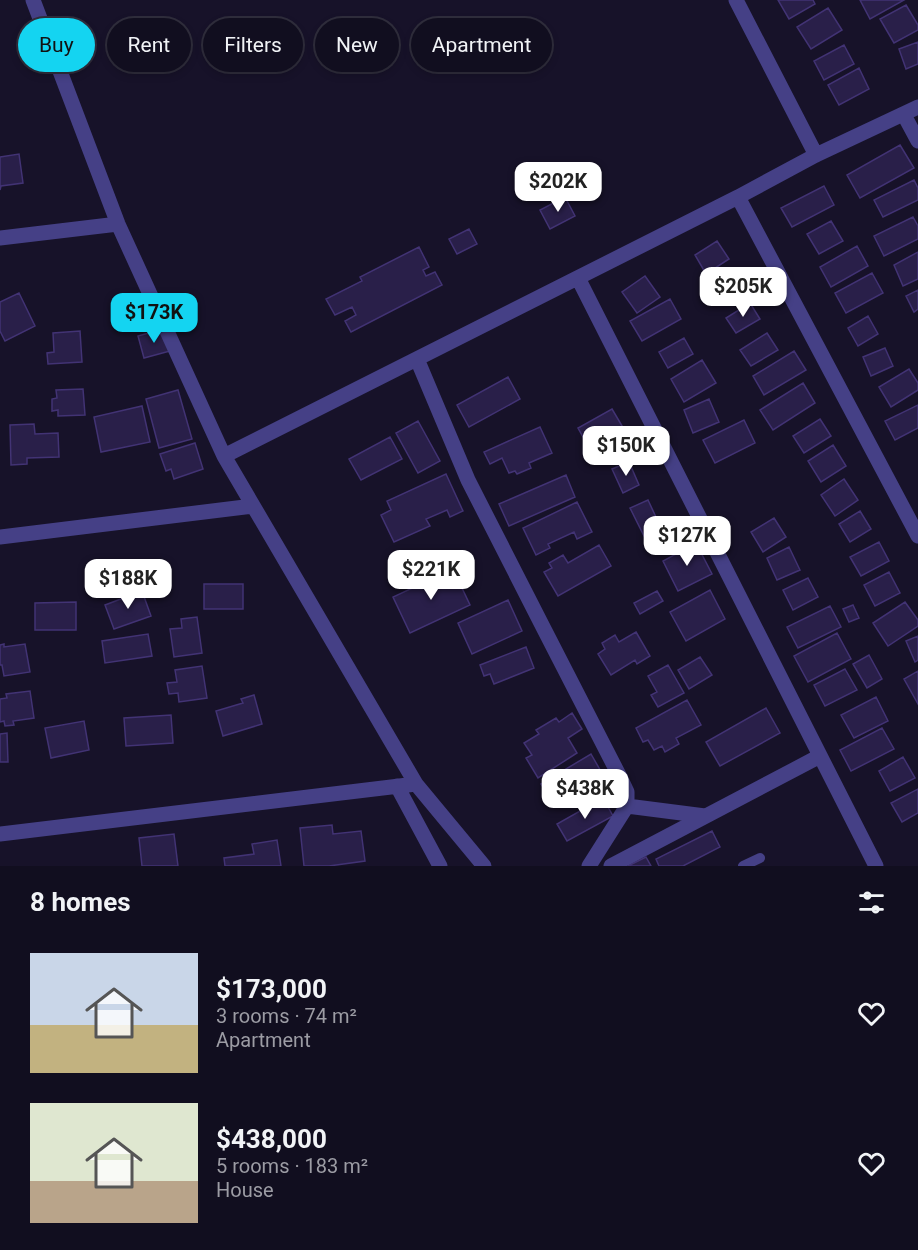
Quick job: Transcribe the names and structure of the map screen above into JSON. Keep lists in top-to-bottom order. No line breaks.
{"page":{"chip":["Buy","Rent","Filters","New","Apartment"],"price":["$202K","$205K","$173K","$150K","$127K","$221K","$188K","$438K"],"heading":"8 homes","list":[{"name":"$173,000","note":"3 rooms · 74 m² · Apartment"},{"name":"$438,000","note":"5 rooms · 183 m² · House"}]}}
